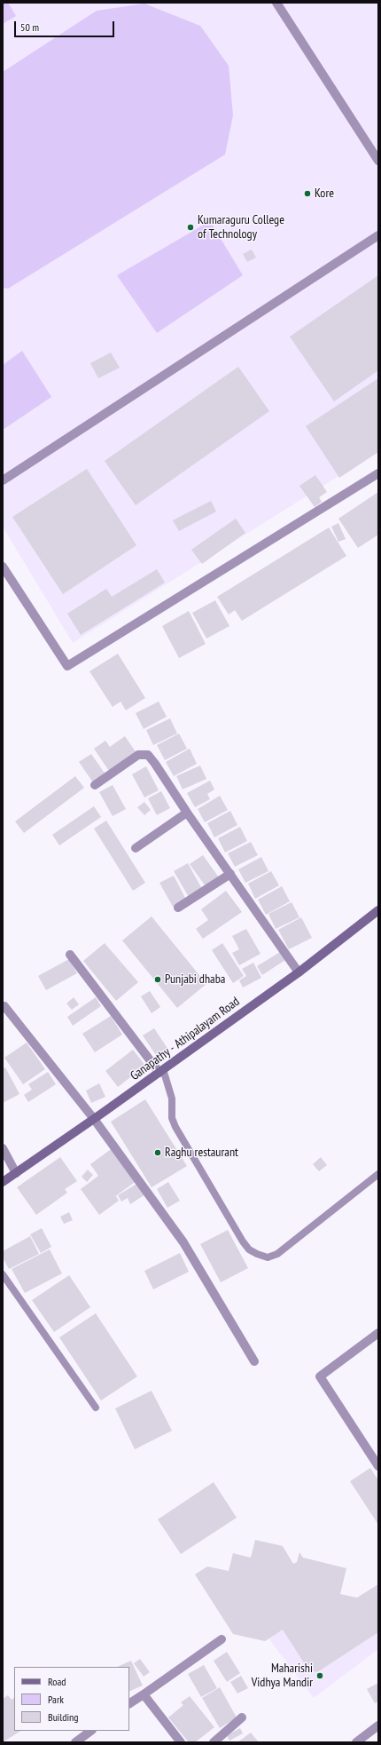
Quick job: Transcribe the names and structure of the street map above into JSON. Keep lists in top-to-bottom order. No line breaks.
{"streets":{"main road":["Ganapathy - Athipalayam Road"]},"places":["Kore","Kumaraguru College of Technology","Punjabi dhaba","Raghu restaurant","Maharishi Vidhya Mandir"],"legend":["Road","Park","Building"],"scale_bar":"50 m"}
